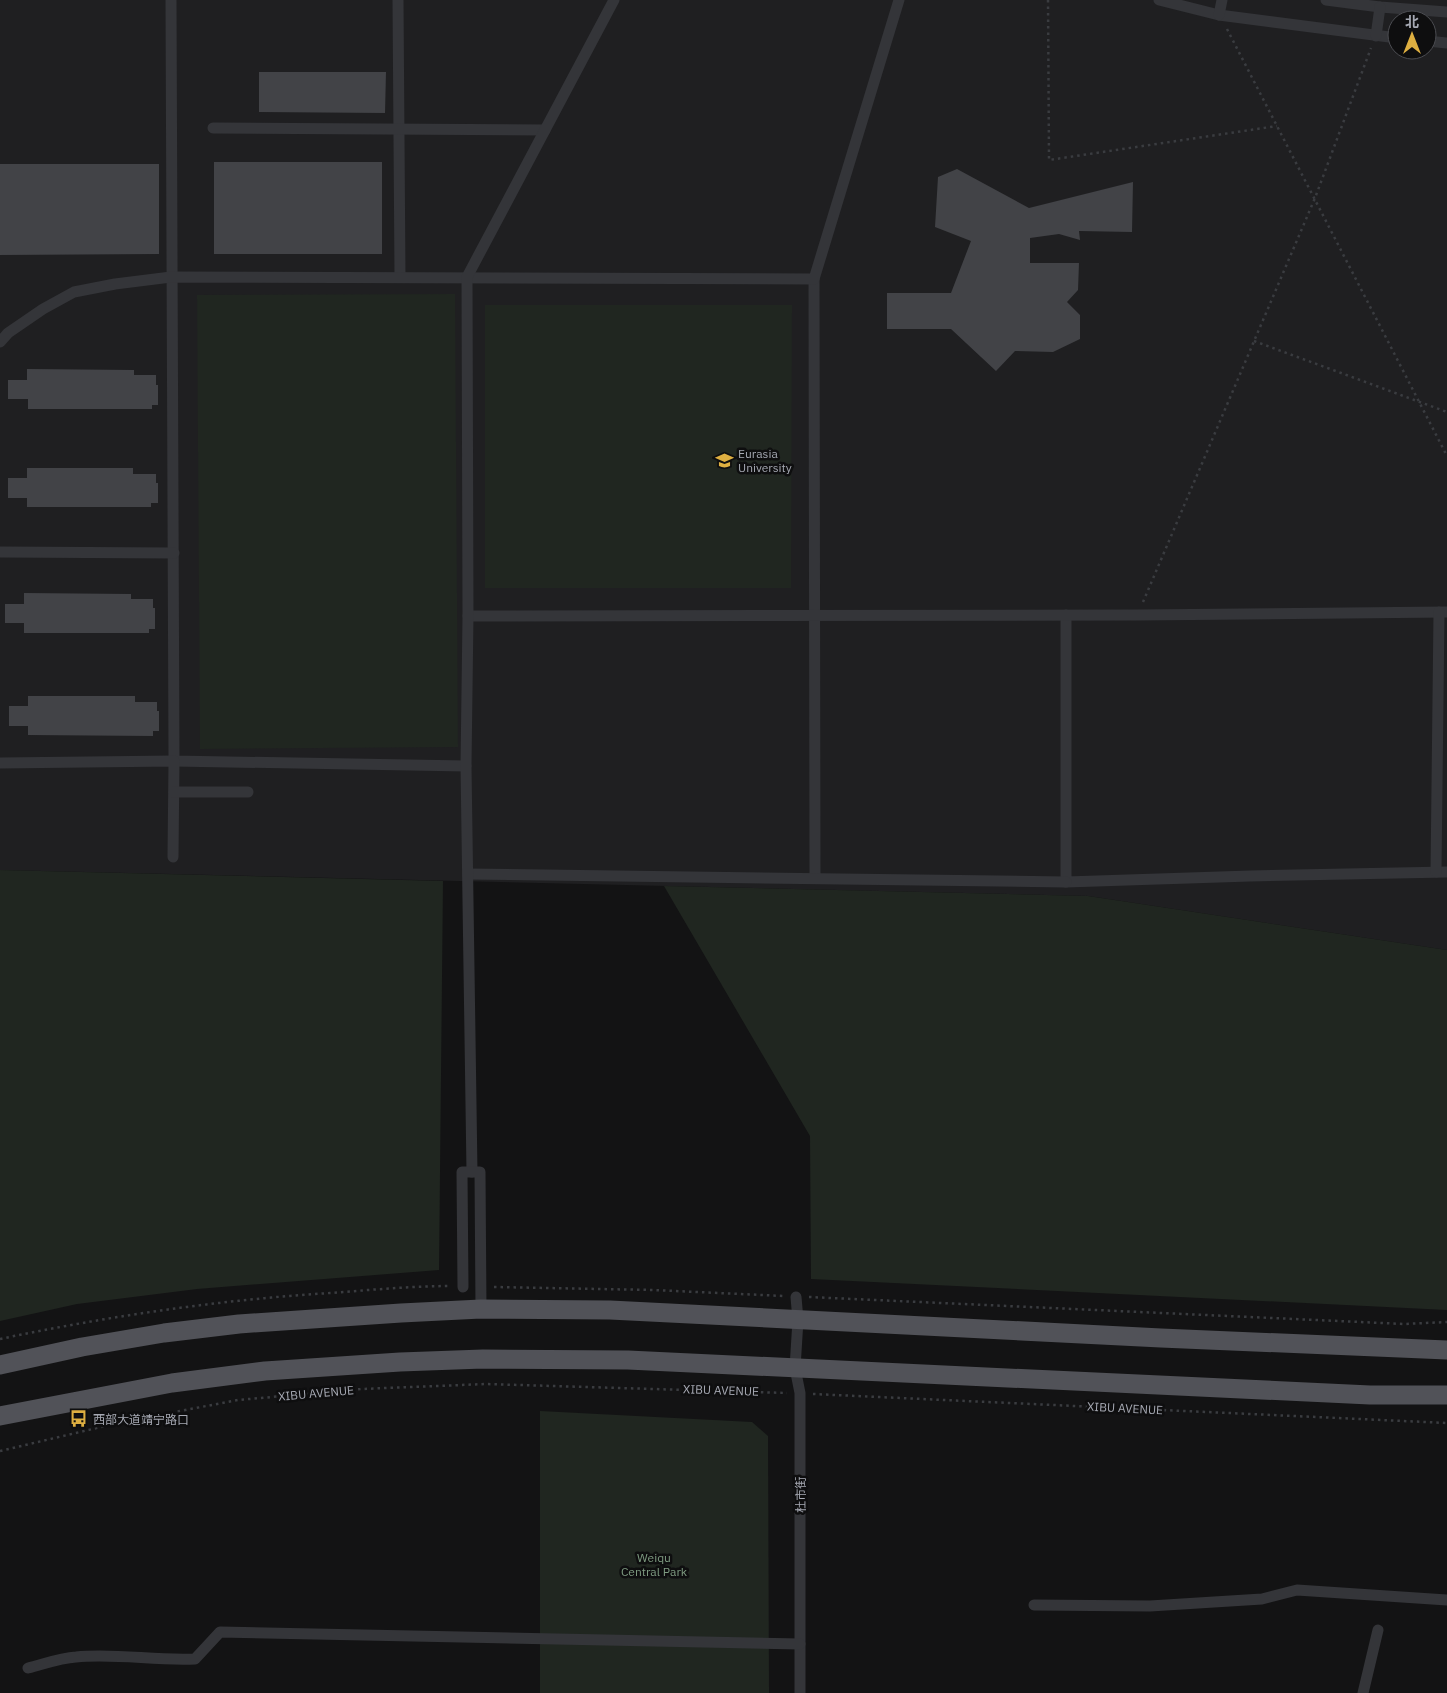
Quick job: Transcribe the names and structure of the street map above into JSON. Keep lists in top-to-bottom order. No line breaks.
{"streets":{"main road":["XIBU AVENUE"],"street":["杜市街"]},"crossings":[["XIBU AVENUE","杜市街"]],"parks":["Weiqu Central Park"],"places":{"school or university":["Eurasia University"],"bus stop":["西部大道靖宁路口"]},"north":"top"}
